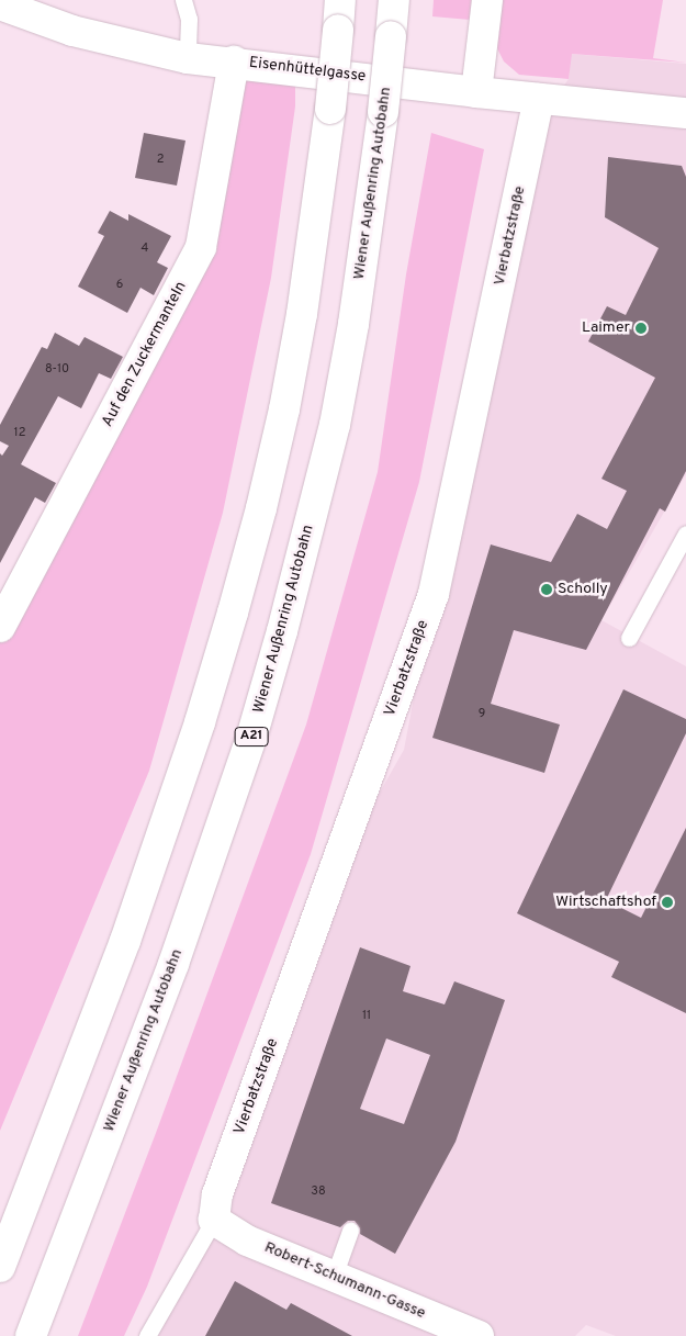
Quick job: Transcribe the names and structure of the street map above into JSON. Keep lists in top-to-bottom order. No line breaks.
{"streets":{"main road":["Eisenhüttelgasse","Wiener Außenring Autobahn","Vierbatzstraße","Auf den Zuckermanteln","A21","Robert-Schumann-Gasse"]},"crossings":[["Eisenhüttelgasse","Vierbatzstraße"],["Eisenhüttelgasse","Auf den Zuckermanteln"],["Vierbatzstraße","Robert-Schumann-Gasse"]],"places":["Laimer","Scholly","Wirtschaftshof"],"house_numbers":["2","4","6","8-10","12","9","11","38"]}
